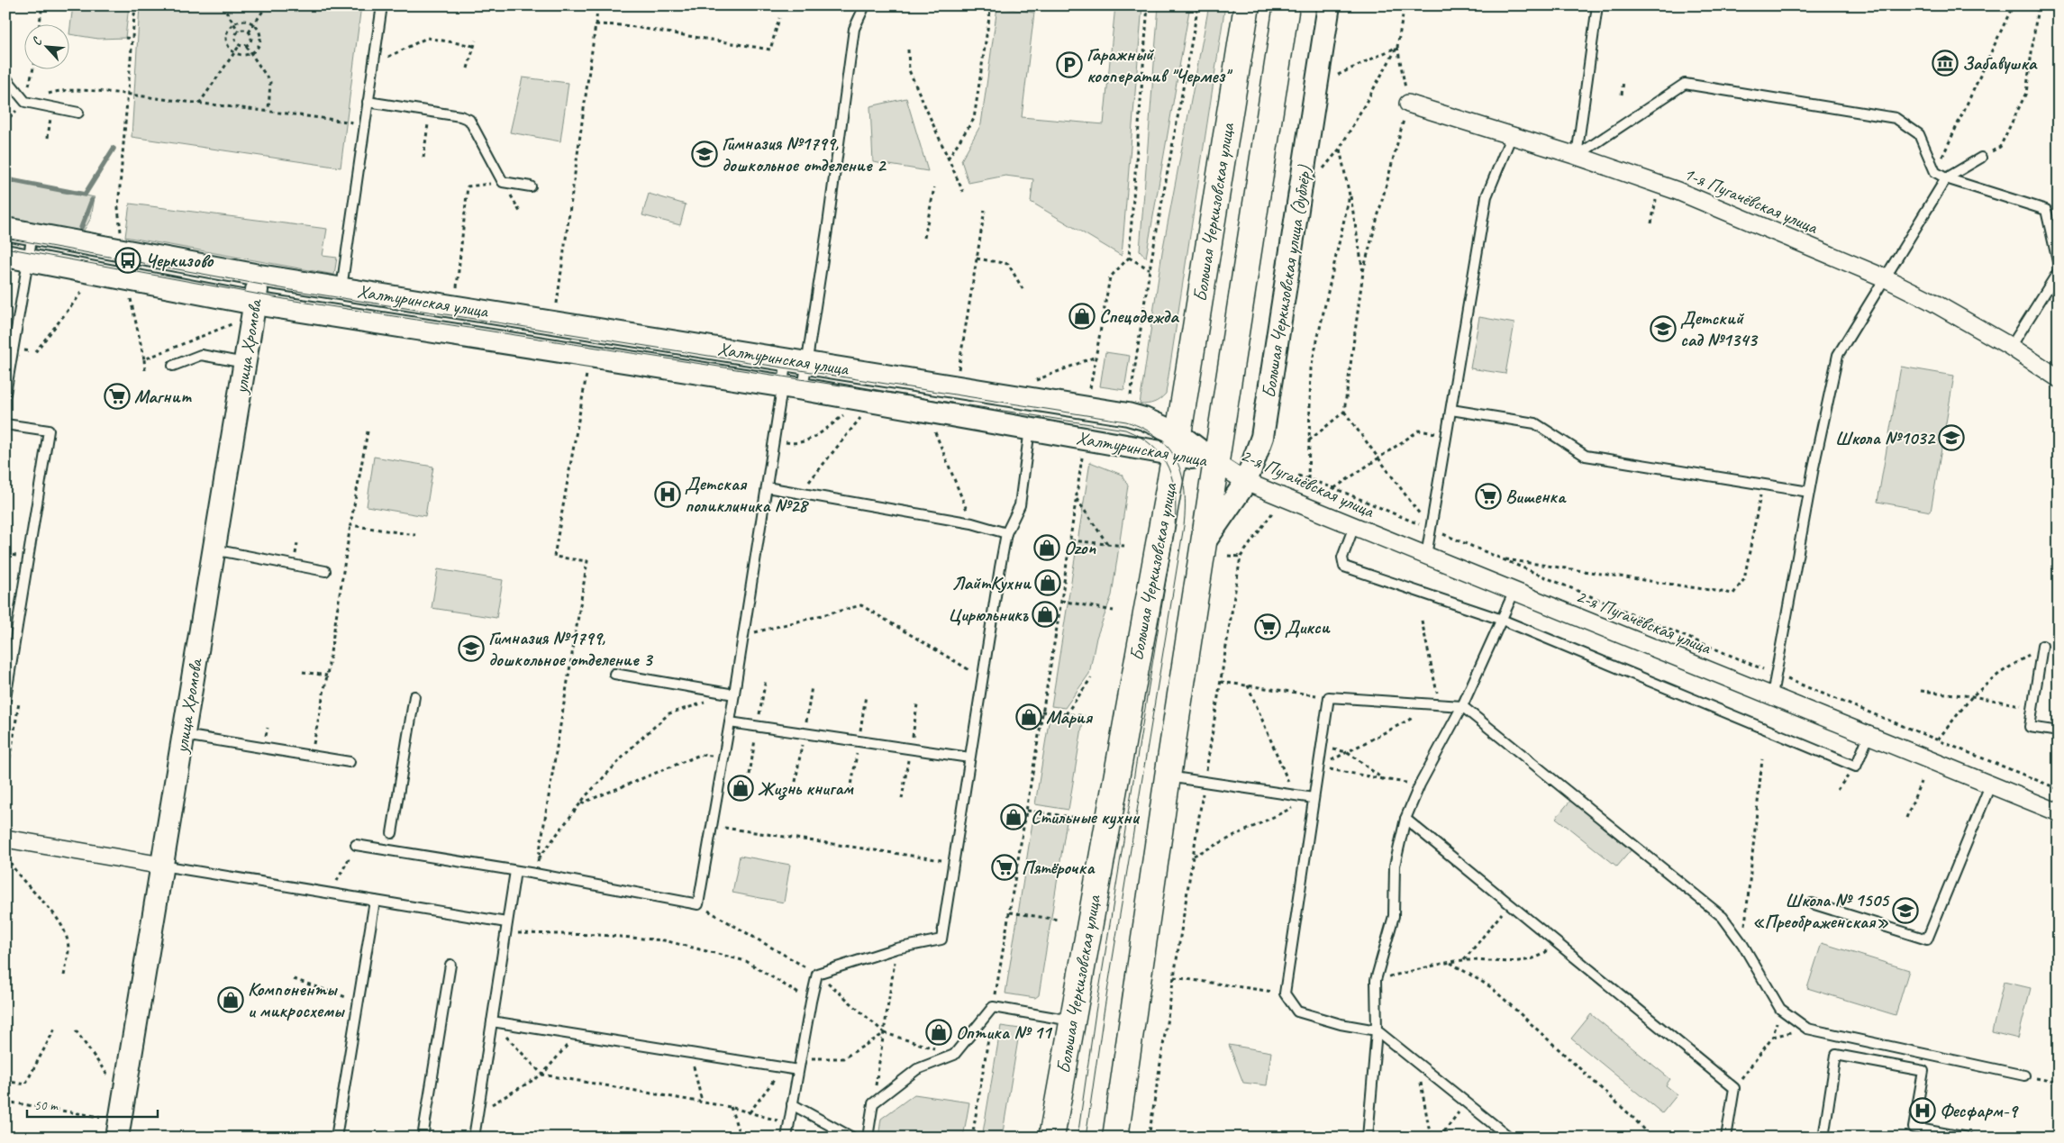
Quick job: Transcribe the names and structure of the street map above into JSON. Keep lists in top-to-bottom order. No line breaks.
{"streets":{"main road":["Большая Черкизовская улица"],"street":["1-я Пугачёвская улица","Большая Черкизовская улица (дублёр)","Халтуринская улица","улица Хромова","2-я Пугачёвская улица"]},"crossings":[["Большая Черкизовская улица","Большая Черкизовская улица (дублёр)"],["Большая Черкизовская улица","Халтуринская улица"],["Большая Черкизовская улица","2-я Пугачёвская улица"],["Большая Черкизовская улица (дублёр)","2-я Пугачёвская улица"],["Халтуринская улица","улица Хромова"],["Халтуринская улица","2-я Пугачёвская улица"]],"places":{"museum":["Забавушка"],"parking":["Гаражный кооператив \"Чермез\""],"school or university":["Гимназия №1799, дошкольное отделение 2","Детский сад №1343","Школа №1032","Гимназия №1799, дошкольное отделение 3","Школа № 1505 «Преображенская»"],"bus stop":["Черкизово"],"shop":["Спецодежда","Ozon","ЛайтКухни","Цирюльникъ","Мария","Жизнь книгам","Стильные кухни","Компоненты и микросхемы","Оптика № 11"],"supermarket":["Магнит","Вишенка","Дикси","Пятёрочка"],"hospital":["Детская поликлиника №28","Фесфарм-9"]},"scale_bar":"50 m","north":"top left"}
